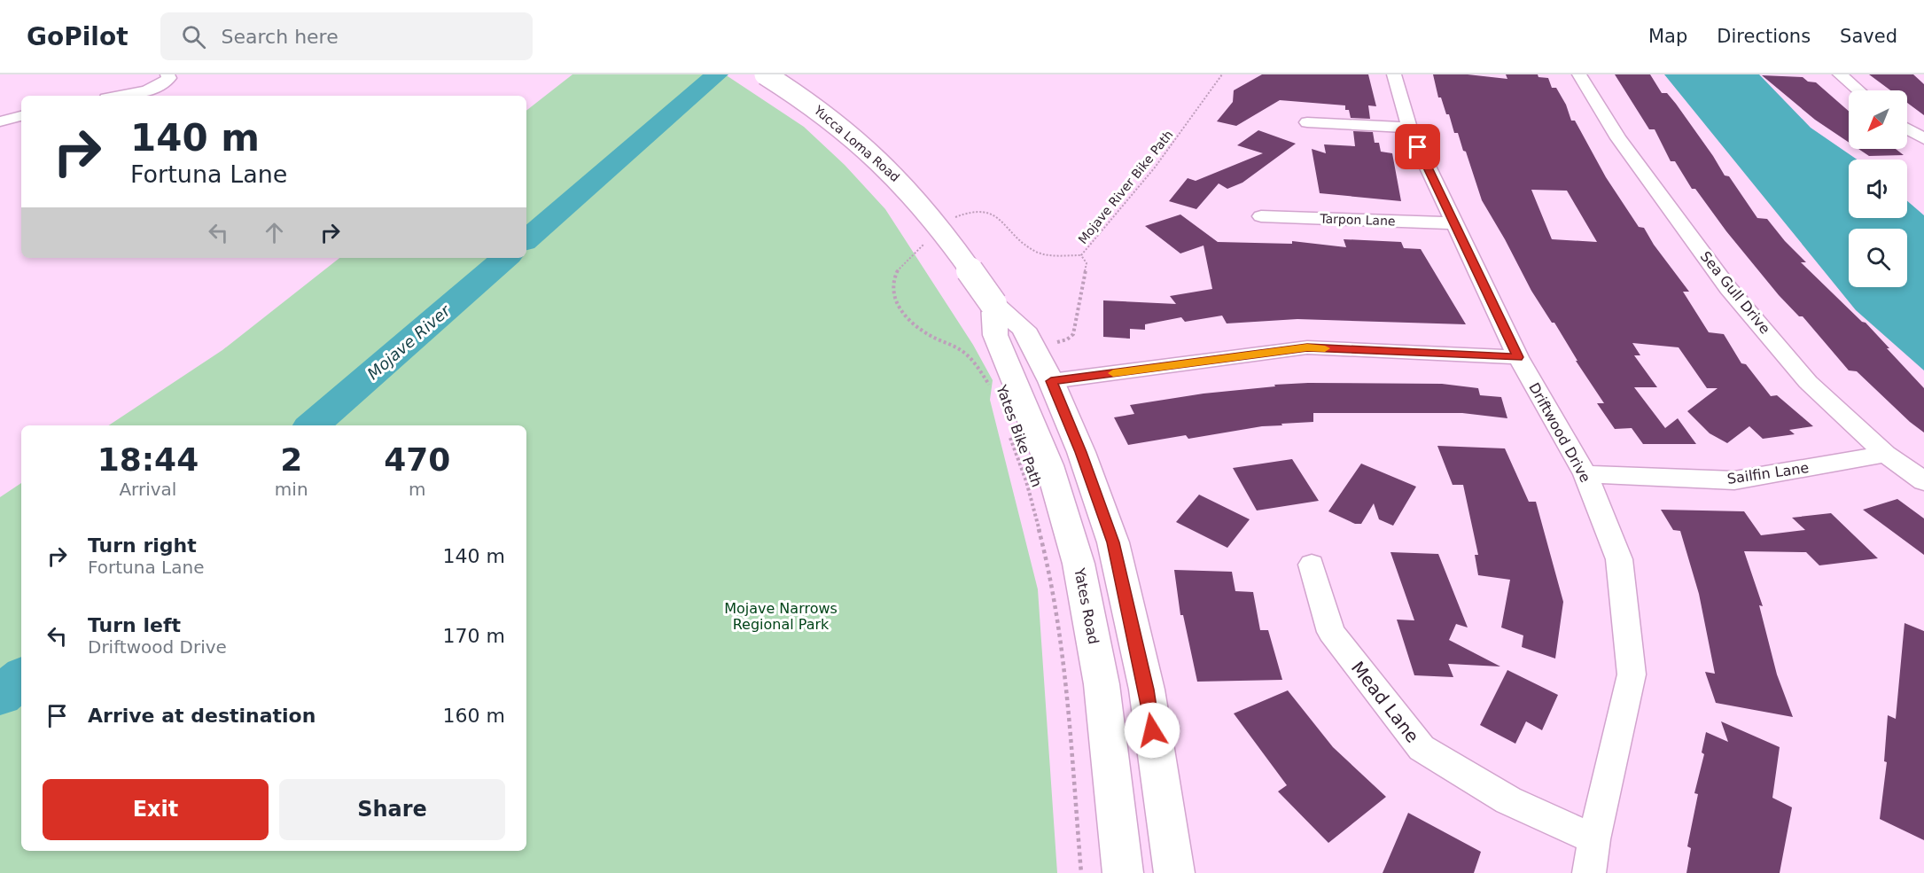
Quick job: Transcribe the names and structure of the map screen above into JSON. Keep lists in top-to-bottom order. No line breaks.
{"streets":{"main road":["Yucca Loma Road","Yates Road"],"street":["Tarpon Lane","Sea Gull Drive","Driftwood Drive","Sailfin Lane","Mead Lane"],"path":["Mojave River Bike Path","Yates Bike Path"]},"crossings":[["Yucca Loma Road","Mojave River Bike Path"],["Yucca Loma Road","Yates Road"],["Tarpon Lane","Driftwood Drive"],["Sea Gull Drive","Sailfin Lane"],["Driftwood Drive","Sailfin Lane"],["Driftwood Drive","Mead Lane"]],"water":["Mojave River"],"parks":["Mojave Narrows Regional Park"],"north":"bottom left","page":{"header":"GoPilot","search":"Search here","nav":["Map","Directions","Saved"],"turn":["140 m","Fortuna Lane"],"eta":["18:44","Arrival","2","min","470","m"],"list":[{"name":"Turn right","note":"Fortuna Lane","value":"140 m"},{"name":"Turn left","note":"Driftwood Drive","value":"170 m"},{"name":"Arrive at destination","value":"160 m"}],"buttons":["Exit","Share"]}}
